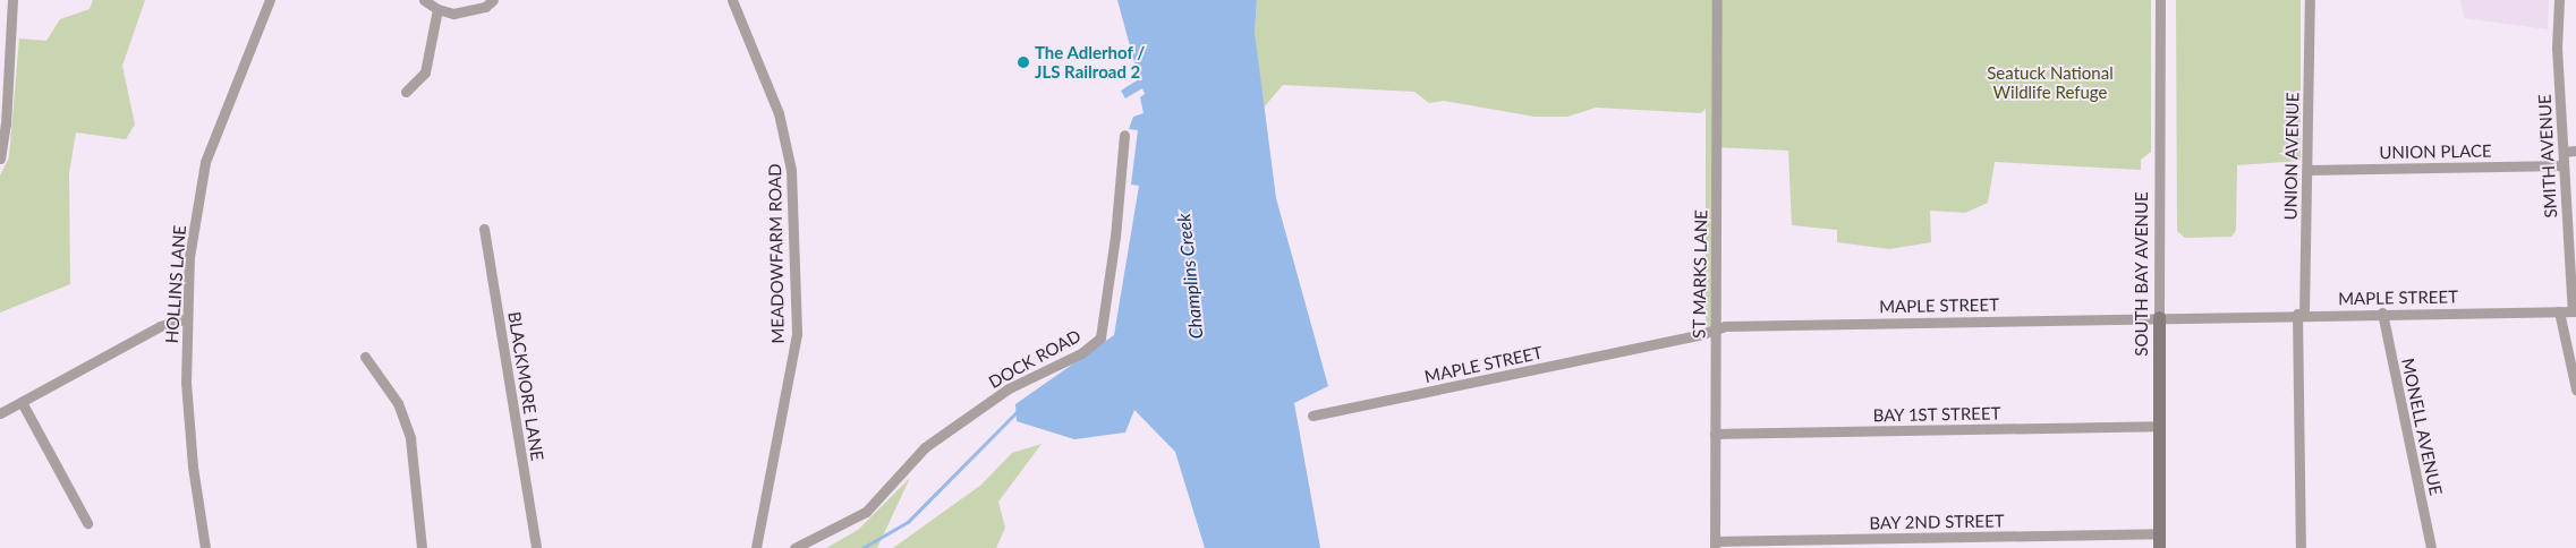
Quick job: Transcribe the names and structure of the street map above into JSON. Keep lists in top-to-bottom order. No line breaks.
{"streets":{"street":["UNION PLACE","UNION AVENUE","SMITH AVENUE","MEADOWFARM ROAD","ST MARKS LANE","SOUTH BAY AVENUE","HOLLINS LANE","MAPLE STREET","DOCK ROAD","BLACKMORE LANE","BAY 1ST STREET","MONELL AVENUE","BAY 2ND STREET"]},"crossings":[["UNION PLACE","UNION AVENUE"],["UNION PLACE","SMITH AVENUE"],["UNION AVENUE","MAPLE STREET"],["SMITH AVENUE","MAPLE STREET"],["ST MARKS LANE","MAPLE STREET"],["ST MARKS LANE","BAY 1ST STREET"],["ST MARKS LANE","BAY 2ND STREET"],["SOUTH BAY AVENUE","MAPLE STREET"],["SOUTH BAY AVENUE","BAY 1ST STREET"],["SOUTH BAY AVENUE","BAY 2ND STREET"],["MAPLE STREET","MONELL AVENUE"]],"water":["Champlins Creek"],"parks":["Seatuck National Wildlife Refuge"],"places":["The Adlerhof / JLS Railroad 2"]}
